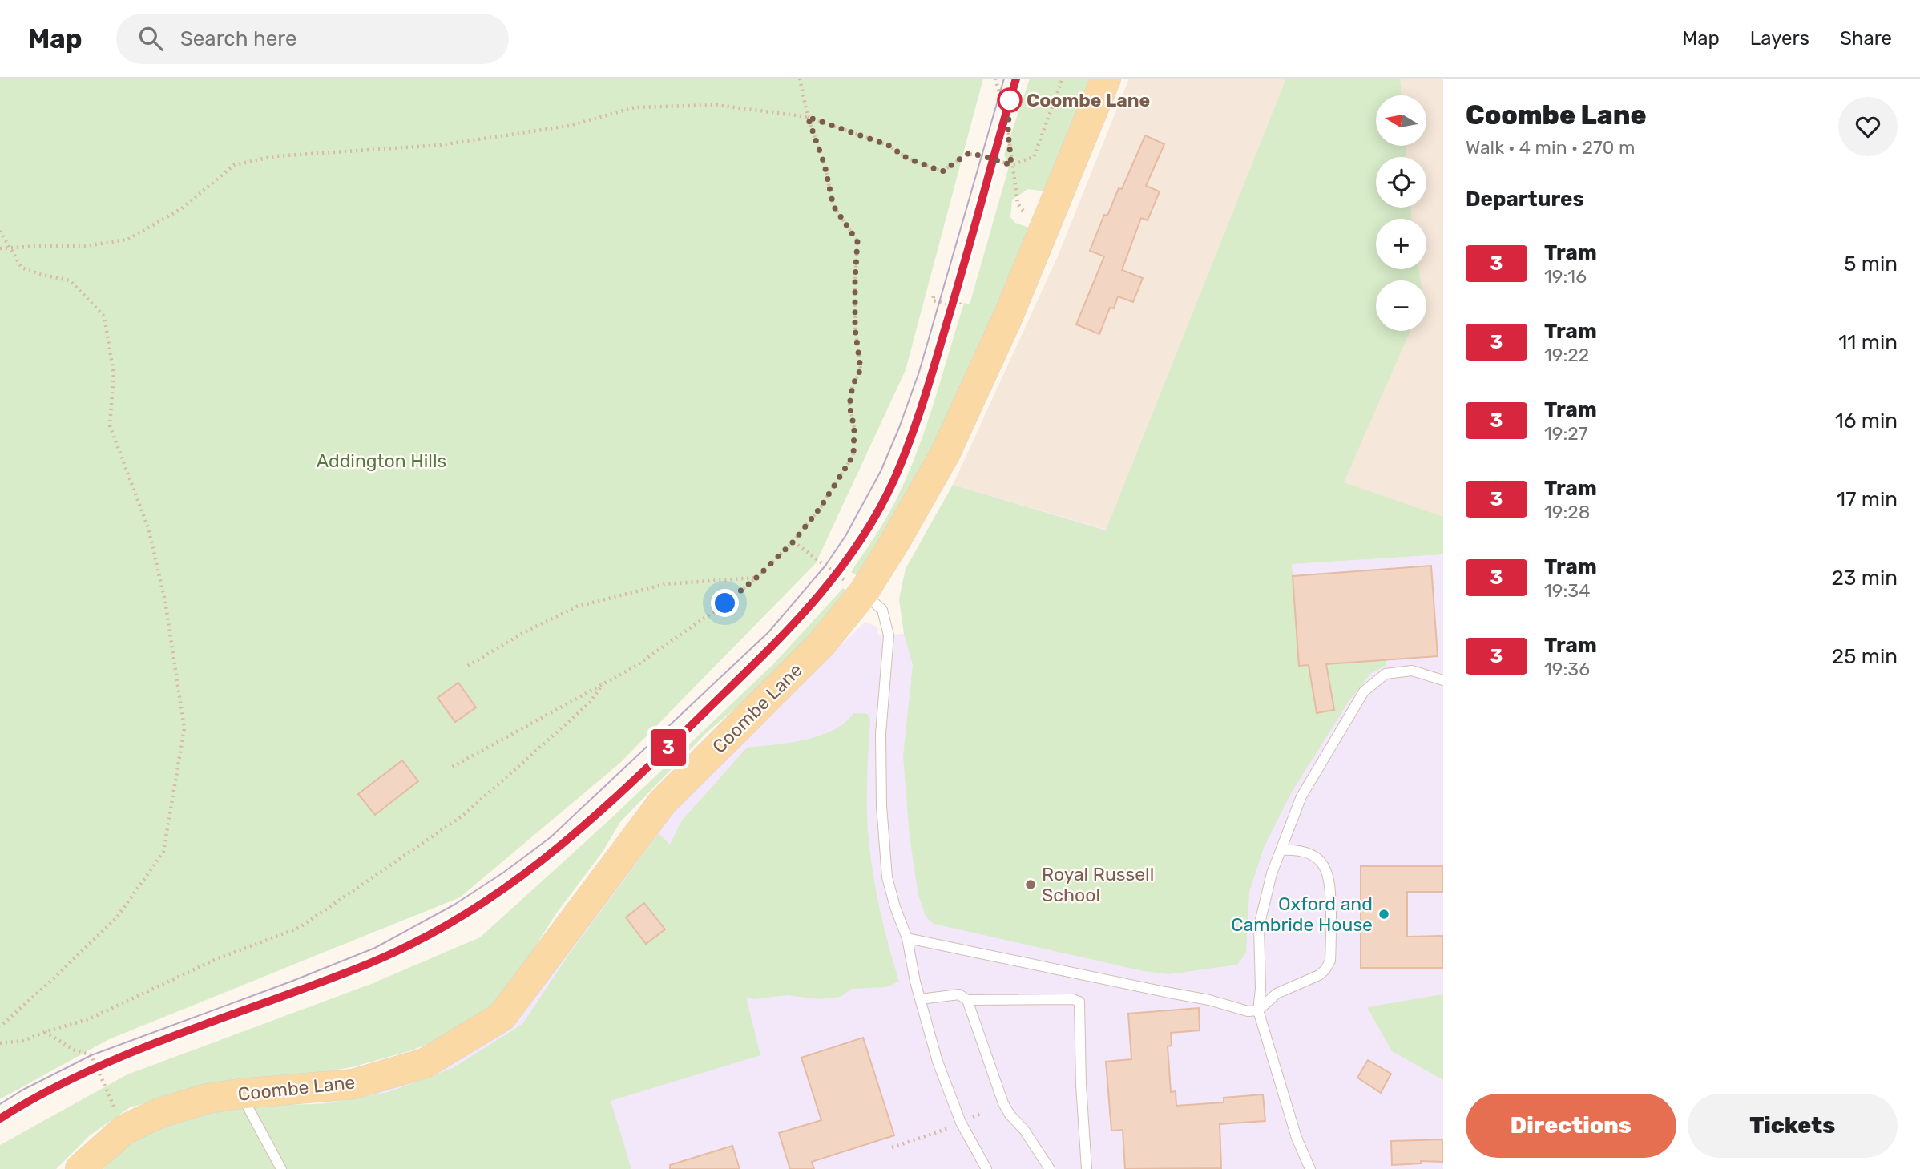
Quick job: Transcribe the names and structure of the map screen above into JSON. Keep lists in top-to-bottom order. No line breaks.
{"streets":{"main road":["Coombe Lane"]},"parks":["Addington Hills"],"places":["Coombe Lane","Royal Russell School","Oxford and Cambride House"],"lines":["tram line 3"],"north":"left","page":{"header":"Map","search":"Search here","nav":["Map","Layers","Share"],"on_map":"3","heading":[["Coombe Lane","Walk · 4 min · 270 m"],"Departures"],"map_buttons":["+","−"],"list":[{"mark":"3","name":"Tram","note":"19:16","value":"5 min"},{"mark":"3","name":"Tram","note":"19:22","value":"11 min"},{"mark":"3","name":"Tram","note":"19:27","value":"16 min"},{"mark":"3","name":"Tram","note":"19:28","value":"17 min"},{"mark":"3","name":"Tram","note":"19:34","value":"23 min"},{"mark":"3","name":"Tram","note":"19:36","value":"25 min"}],"buttons":["Directions","Tickets"]}}
